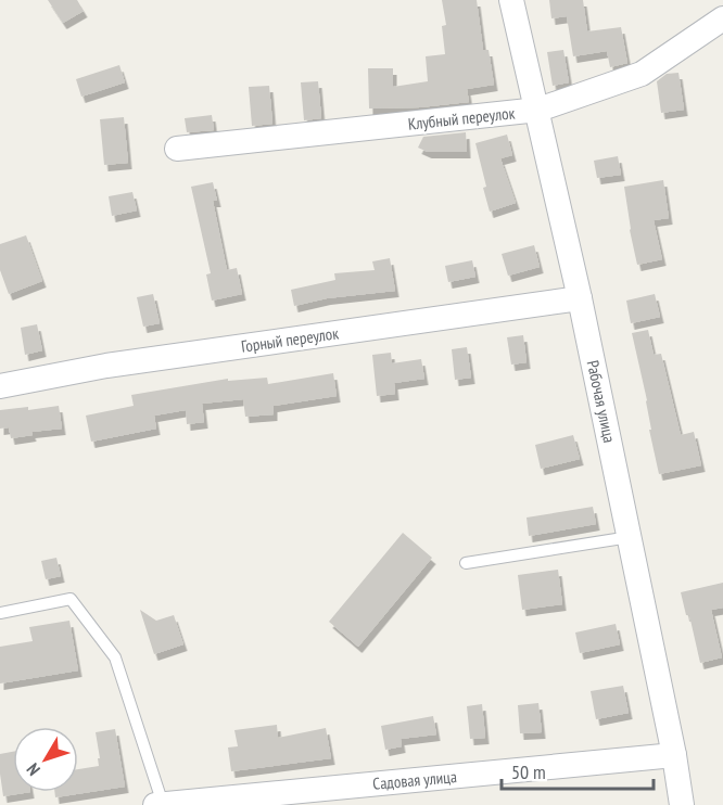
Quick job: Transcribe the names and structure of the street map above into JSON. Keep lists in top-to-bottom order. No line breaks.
{"streets":{"street":["Клубный переулок","Горный переулок","Рабочая улица","Садовая улица"]},"crossings":[["Клубный переулок","Рабочая улица"],["Горный переулок","Рабочая улица"],["Рабочая улица","Садовая улица"]],"scale_bar":"50 m","north":"bottom left"}
